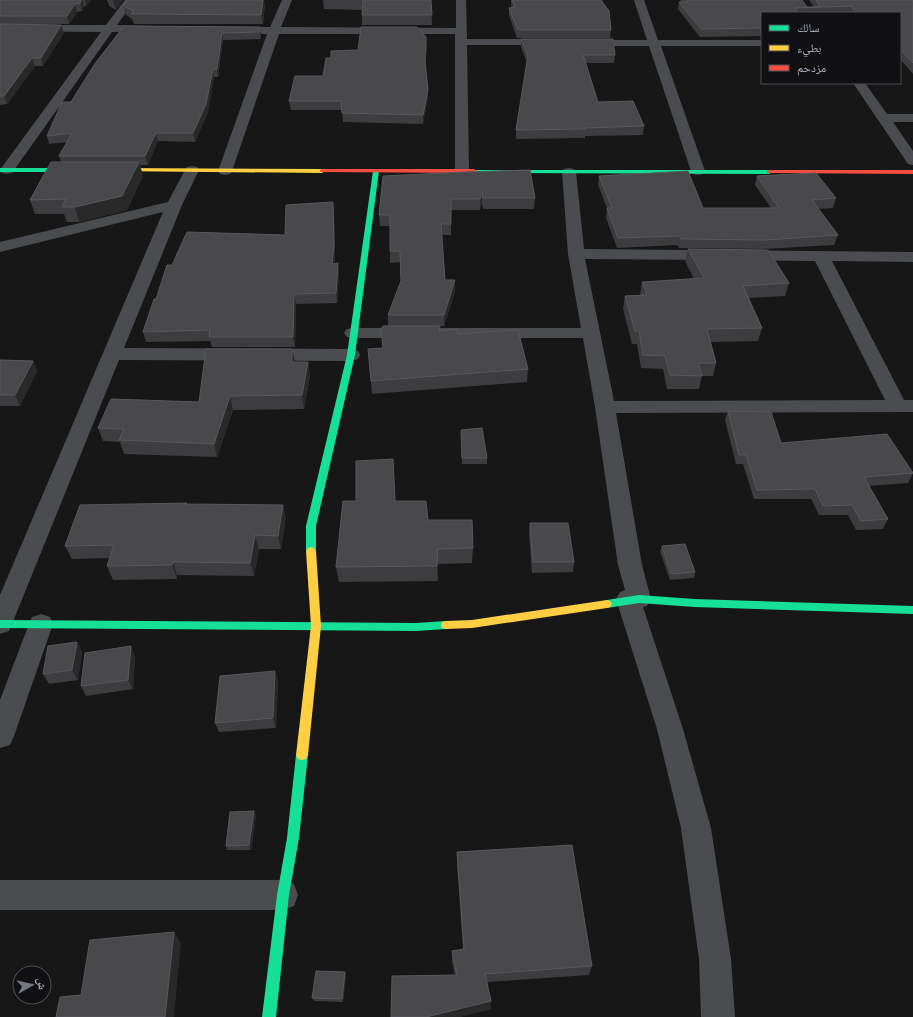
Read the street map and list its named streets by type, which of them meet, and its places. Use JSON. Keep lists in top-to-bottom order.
{
  "legend": ["سالك", "بطيء", "مزدحم"],
  "north": "right"
}
